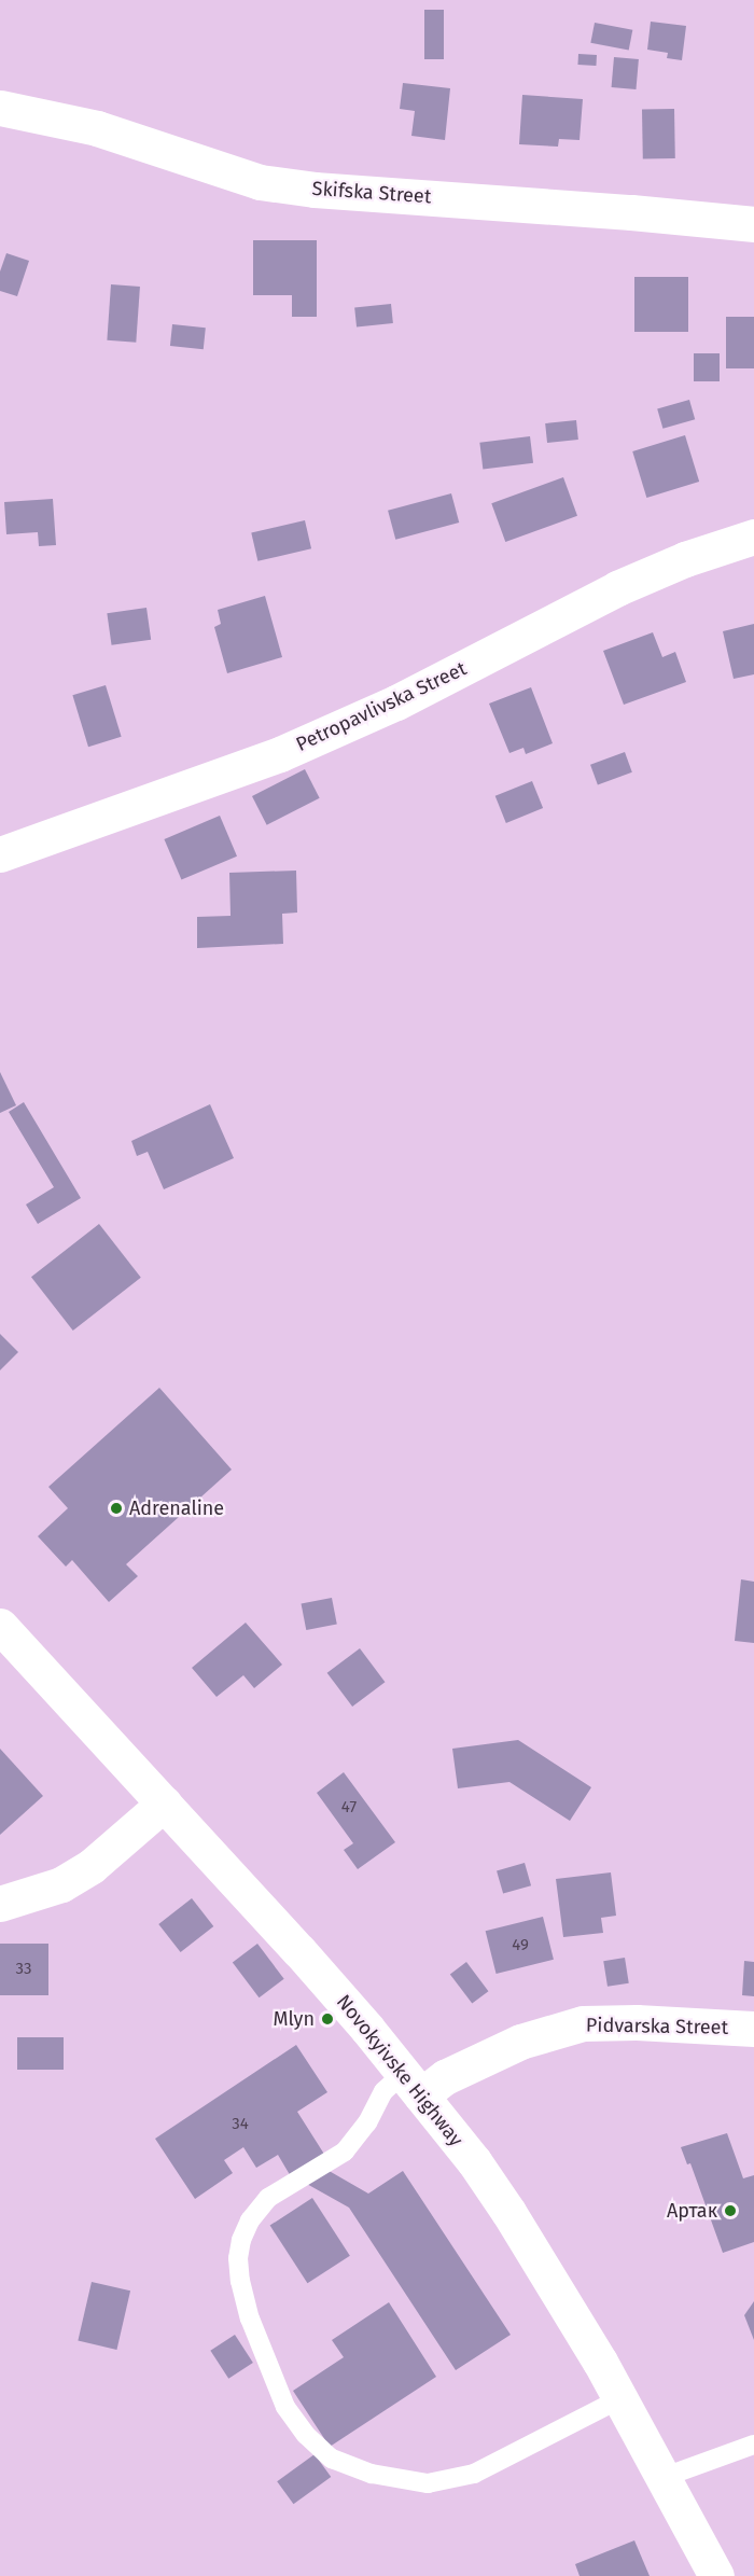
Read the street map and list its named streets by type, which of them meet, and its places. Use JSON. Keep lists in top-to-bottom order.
{
  "streets": {
    "street": [
      "Skifska Street",
      "Petropavlivska Street",
      "Pidvarska Street",
      "Novokyivske Highway"
    ]
  },
  "crossings": [
    ["Pidvarska Street", "Novokyivske Highway"]
  ],
  "places": ["Adrenaline", "Mlyn", "Артак"],
  "house_numbers": [
    "47",
    "49",
    "33",
    "34"
  ]
}
